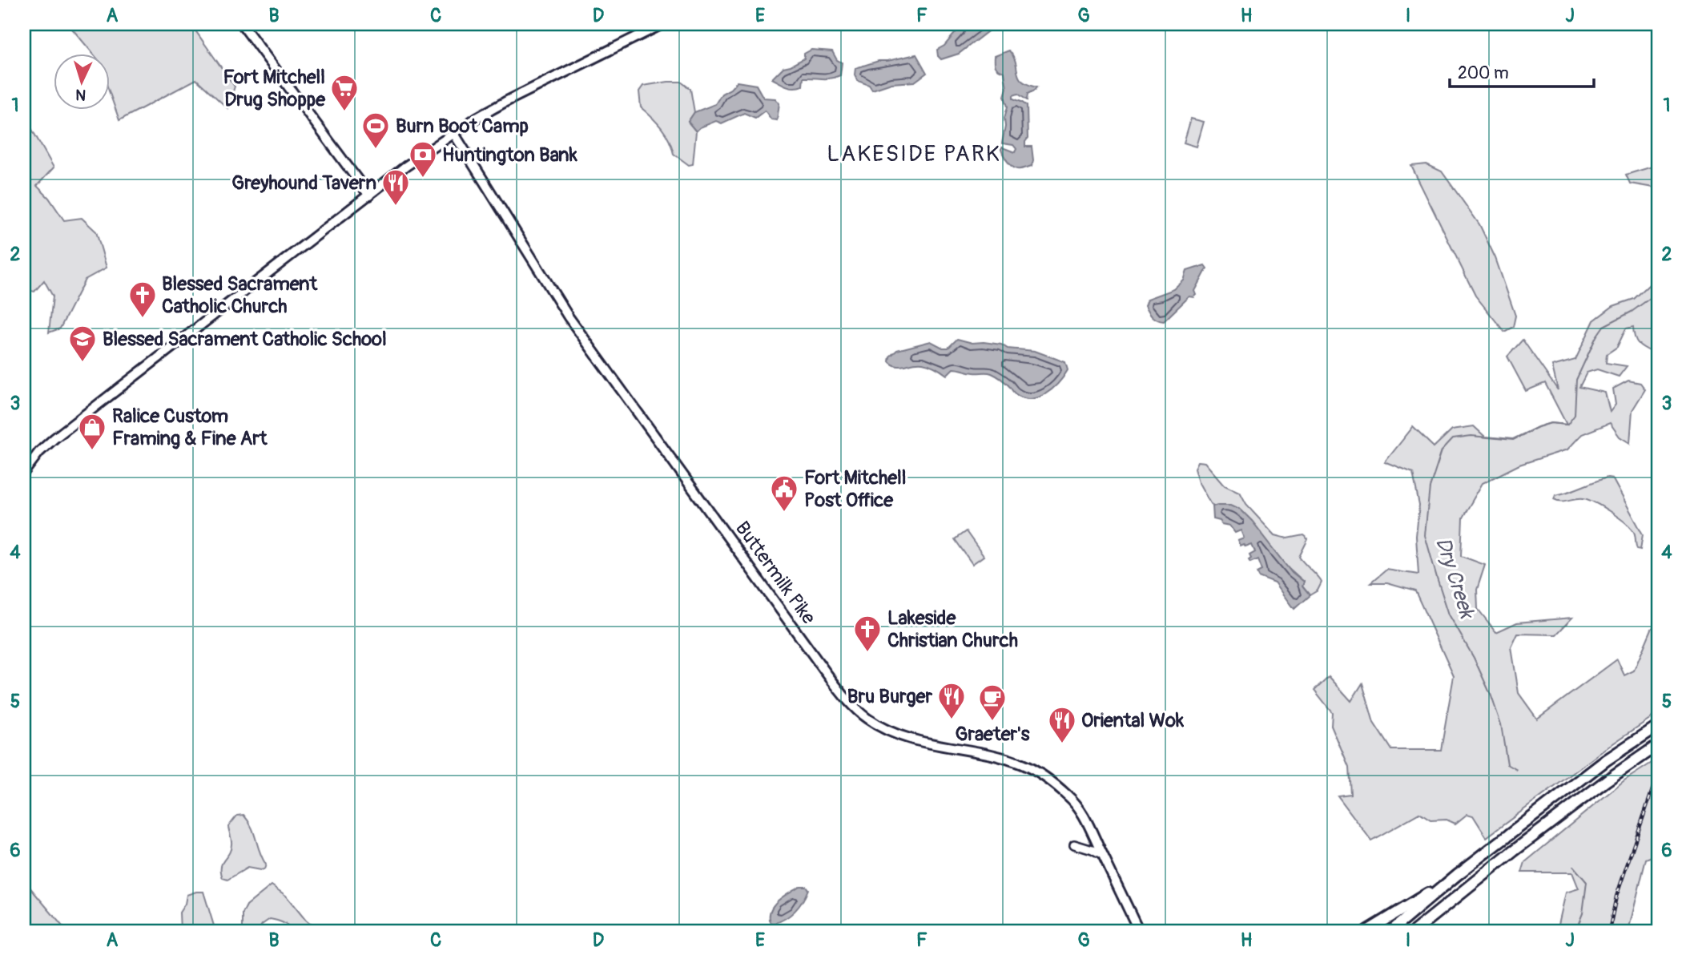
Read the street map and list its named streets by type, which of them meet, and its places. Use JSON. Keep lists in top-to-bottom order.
{
  "streets": {
    "main road": ["Buttermilk Pike"]
  },
  "districts": ["LAKESIDE PARK"],
  "water": ["Dry Creek"],
  "places": {
    "supermarket": ["Fort Mitchell Drug Shoppe"],
    "sports": ["Burn Boot Camp"],
    "bank": ["Huntington Bank"],
    "restaurant": ["Greyhound Tavern", "Bru Burger", "Oriental Wok"],
    "church": ["Blessed Sacrament Catholic Church", "Lakeside Christian Church"],
    "school or university": ["Blessed Sacrament Catholic School"],
    "shop": ["Ralice Custom Framing & Fine Art"],
    "public building": ["Fort Mitchell Post Office"],
    "cafe": ["Graeter's"]
  },
  "scale_bar": "200 m",
  "north": "bottom",
  "grid": {
    "columns": [
      "A",
      "B",
      "C",
      "D",
      "E",
      "F",
      "G",
      "H",
      "I",
      "J"
    ],
    "rows": [
      "1",
      "2",
      "3",
      "4",
      "5",
      "6"
    ]
  }
}
